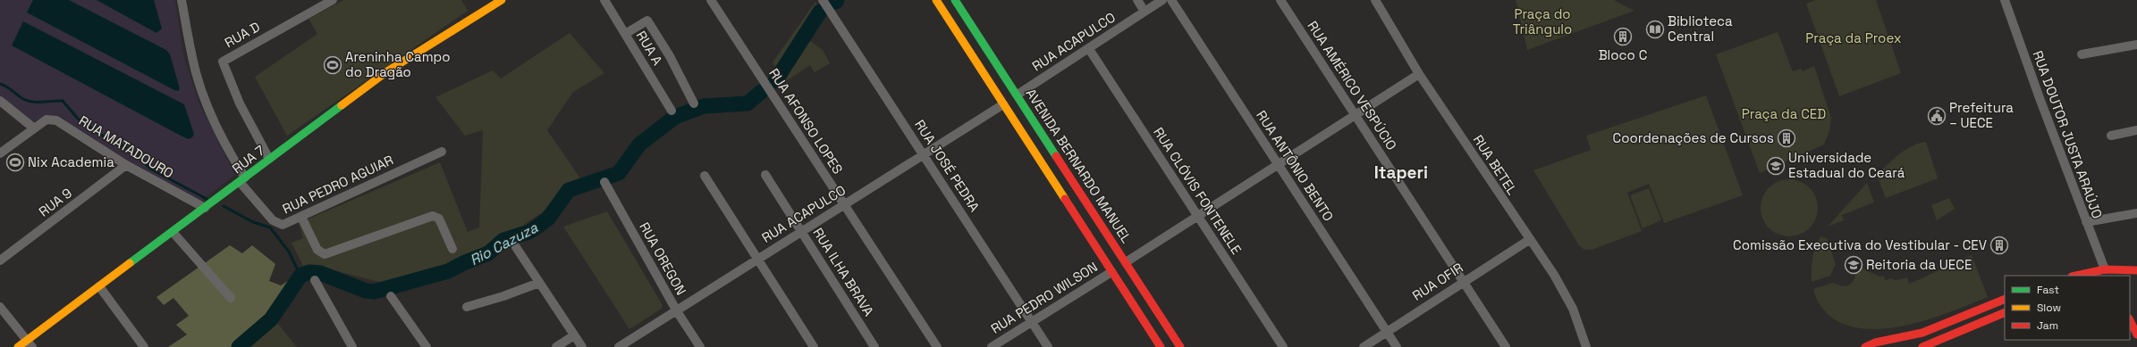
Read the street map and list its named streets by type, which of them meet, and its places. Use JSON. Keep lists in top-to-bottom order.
{
  "streets": {
    "main road": ["RUA 7", "AVENIDA BERNARDO MANUEL"],
    "street": [
      "RUA D",
      "RUA ACAPULCO",
      "RUA A",
      "RUA AMÉRICO VESPÚCIO",
      "RUA AFONSO LOPES",
      "RUA DOUTOR JUSTA ARAÚJO",
      "RUA MATADOURO",
      "RUA BETEL",
      "RUA JOSÉ PEDRA",
      "RUA ANTÔNIO BENTO",
      "RUA PEDRO AGUIAR",
      "RUA CLÓVIS FONTENELE",
      "RUA 9",
      "RUA OREGON",
      "RUA ILHA BRAVA",
      "RUA OFIR",
      "RUA PEDRO WILSON"
    ]
  },
  "crossings": [
    ["RUA D", "RUA 7"],
    ["RUA ACAPULCO", "RUA AFONSO LOPES"],
    ["RUA ACAPULCO", "RUA JOSÉ PEDRA"],
    ["RUA ACAPULCO", "AVENIDA BERNARDO MANUEL"],
    ["RUA ACAPULCO", "RUA CLÓVIS FONTENELE"],
    ["RUA ACAPULCO", "RUA OREGON"],
    ["RUA ACAPULCO", "RUA ILHA BRAVA"],
    ["RUA AMÉRICO VESPÚCIO", "RUA OFIR"],
    ["RUA MATADOURO", "RUA 7"],
    ["RUA MATADOURO", "RUA 9"],
    ["RUA 7", "RUA PEDRO AGUIAR"],
    ["RUA BETEL", "RUA OFIR"],
    ["RUA JOSÉ PEDRA", "RUA PEDRO WILSON"],
    ["RUA ANTÔNIO BENTO", "RUA OFIR"]
  ],
  "districts": ["Itaperi"],
  "water": ["Rio Cazuza"],
  "parks": ["Praça do Triângulo", "Praça da Proex", "Praça da CED"],
  "places": {
    "library": ["Biblioteca Central"],
    "building": ["Bloco C", "Coordenações de Cursos", "Comissão Executiva do Vestibular - CEV"],
    "sports": ["Areninha Campo do Dragão", "Nix Academia"],
    "public building": ["Prefeitura – UECE"],
    "school or university": ["Universidade Estadual do Ceará", "Reitoria da UECE"]
  },
  "legend": ["Fast", "Slow", "Jam"]
}
